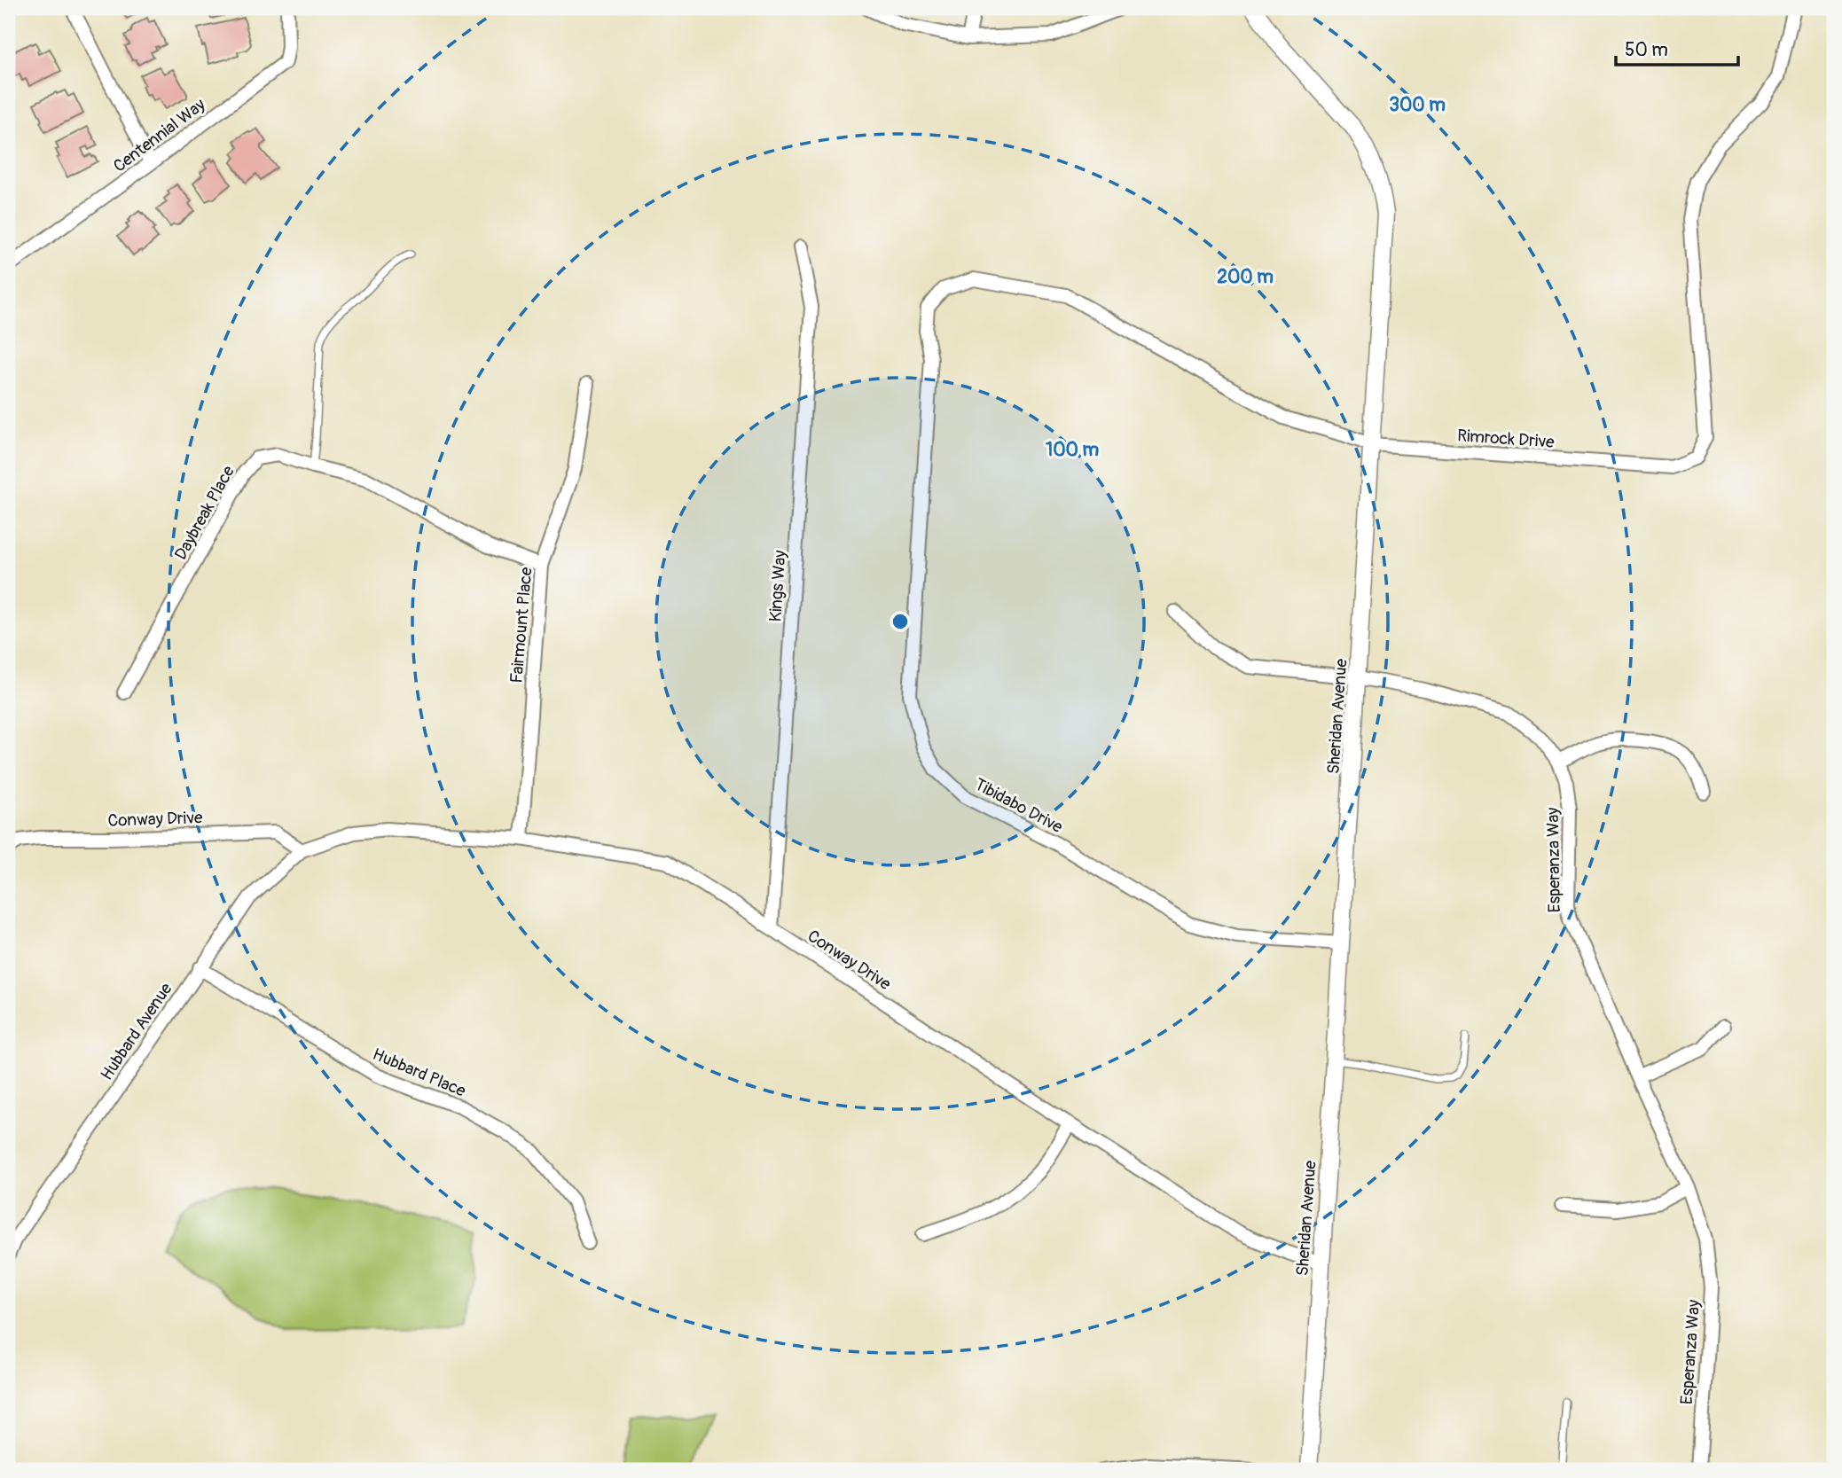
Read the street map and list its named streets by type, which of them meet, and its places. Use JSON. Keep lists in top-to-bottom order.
{
  "streets": {
    "street": [
      "Centennial Way",
      "Rimrock Drive",
      "Daybreak Place",
      "Kings Way",
      "Fairmount Place",
      "Sheridan Avenue",
      "Tibidabo Drive",
      "Conway Drive",
      "Esperanza Way",
      "Hubbard Avenue",
      "Hubbard Place"
    ]
  },
  "crossings": [
    ["Rimrock Drive", "Sheridan Avenue"],
    ["Rimrock Drive", "Tibidabo Drive"],
    ["Daybreak Place", "Fairmount Place"],
    ["Kings Way", "Conway Drive"],
    ["Fairmount Place", "Conway Drive"],
    ["Sheridan Avenue", "Tibidabo Drive"],
    ["Sheridan Avenue", "Conway Drive"],
    ["Sheridan Avenue", "Esperanza Way"],
    ["Conway Drive", "Hubbard Avenue"],
    ["Hubbard Avenue", "Hubbard Place"]
  ],
  "scale_bar": "50 m",
  "rings": ["300 m", "200 m", "100 m"]
}
